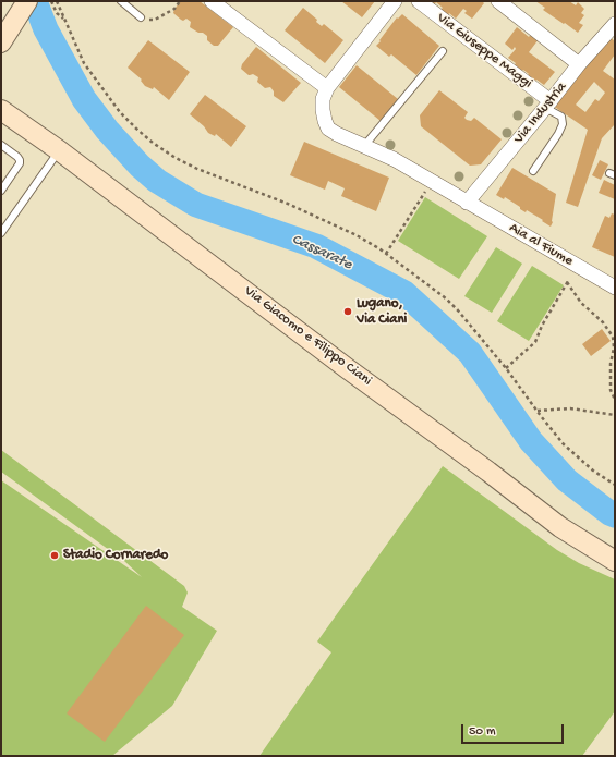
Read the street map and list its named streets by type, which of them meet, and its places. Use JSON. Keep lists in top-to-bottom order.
{
  "streets": {
    "main road": ["Via Giacomo e Filippo Ciani"],
    "street": ["Via Giuseppe Maggi", "Via Industria", "Aia al Fiume"]
  },
  "crossings": [
    ["Via Giuseppe Maggi", "Via Industria"],
    ["Via Industria", "Aia al Fiume"]
  ],
  "water": ["Cassarate"],
  "places": ["Lugano, Via Ciani", "Stadio Cornaredo"],
  "scale_bar": "50 m"
}
